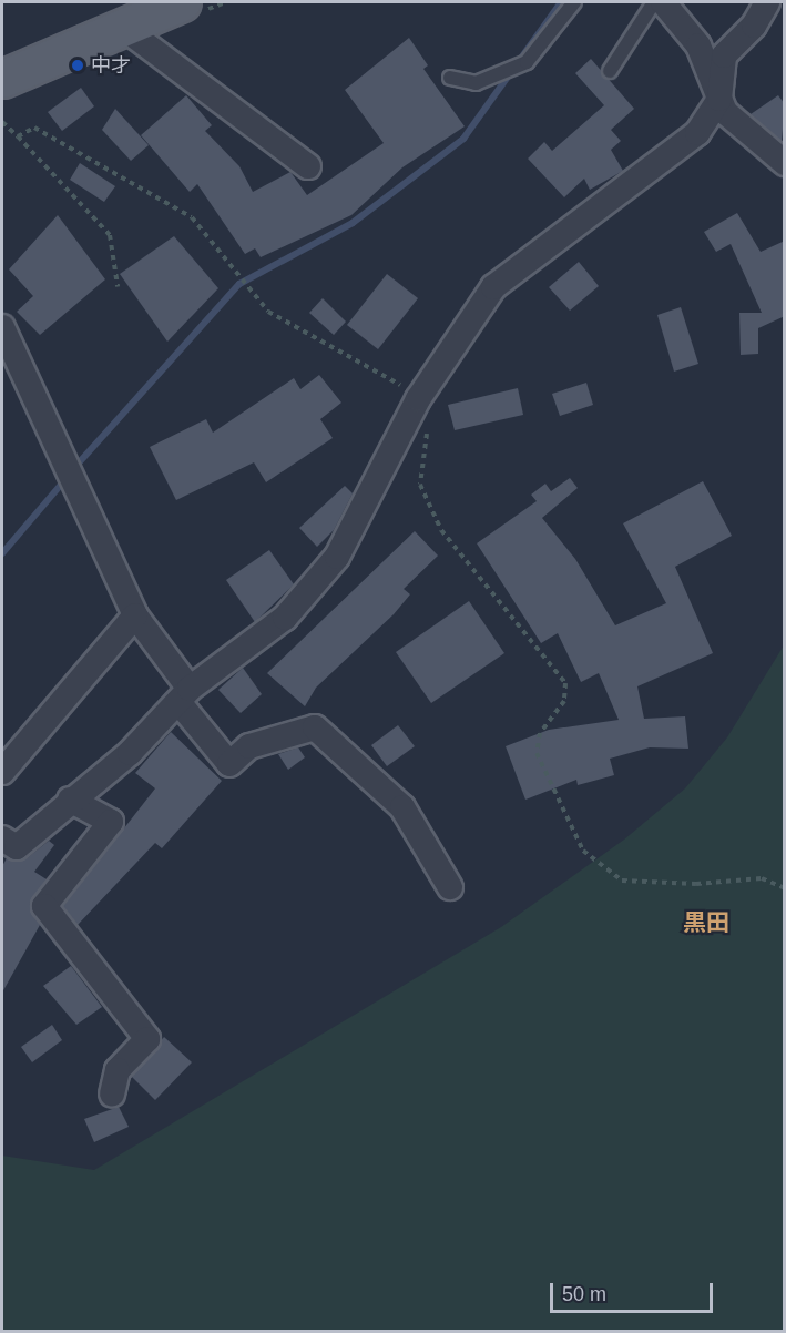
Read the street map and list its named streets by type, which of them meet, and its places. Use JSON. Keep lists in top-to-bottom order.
{
  "districts": ["黒田"],
  "places": ["中才"],
  "scale_bar": "50 m"
}
